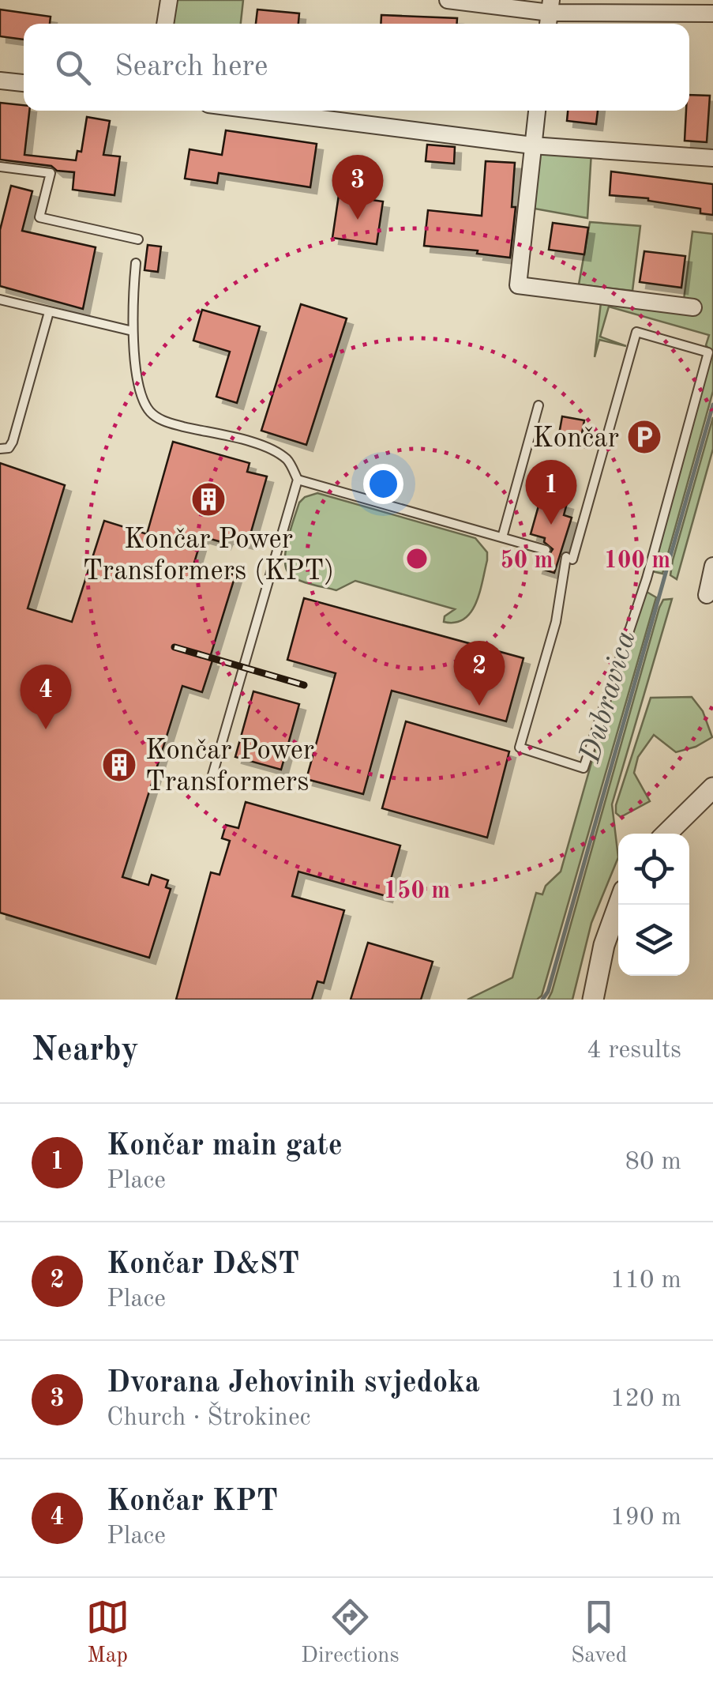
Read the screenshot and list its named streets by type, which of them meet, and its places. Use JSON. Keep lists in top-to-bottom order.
{
  "water": ["Dubravica"],
  "places": {
    "parking": ["Končar"],
    "building": ["Končar Power Transformers (KPT)", "Končar Power Transformers"]
  },
  "page": {
    "search": "Search here",
    "pins": [
      "3",
      "1",
      "2",
      "4"
    ],
    "heading": ["Nearby", "4 results"],
    "list": [
      {
        "mark": "1",
        "name": "Končar main gate",
        "note": "Place",
        "value": "80 m"
      },
      {
        "mark": "2",
        "name": "Končar D&ST",
        "note": "Place",
        "value": "110 m"
      },
      {
        "mark": "3",
        "name": "Dvorana Jehovinih svjedoka",
        "note": "Church · Štrokinec",
        "value": "120 m"
      },
      {
        "mark": "4",
        "name": "Končar KPT",
        "note": "Place",
        "value": "190 m"
      }
    ],
    "nav": ["Map", "Directions", "Saved"]
  },
  "rings": ["50 m", "100 m", "150 m"]
}
